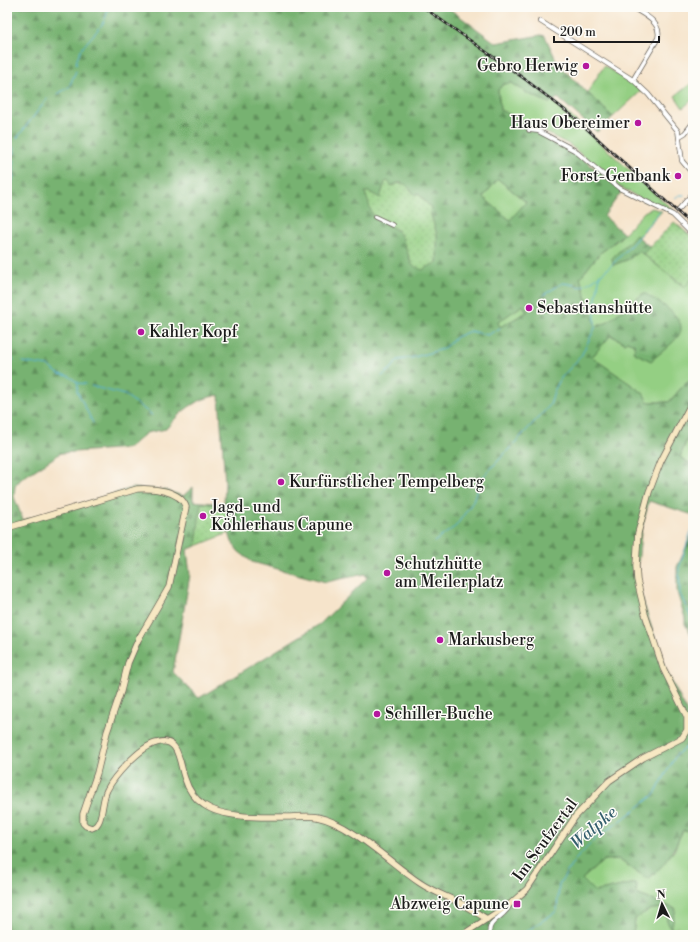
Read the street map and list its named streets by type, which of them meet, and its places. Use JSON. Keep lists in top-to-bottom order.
{
  "streets": {
    "street": ["Im Seufzertal"]
  },
  "water": ["Walpke"],
  "places": {
    "other": [
      "Gebro Herwig",
      "Haus Obereimer",
      "Forst-Genbank",
      "Sebastianshütte",
      "Kahler Kopf",
      "Kurfürstlicher Tempelberg",
      "Jagd- und Köhlerhaus Capune",
      "Schutzhütte am Meilerplatz",
      "Markusberg",
      "Schiller-Buche"
    ],
    "transit": ["Abzweig Capune"]
  },
  "scale_bar": "200 m",
  "north": "top"
}
